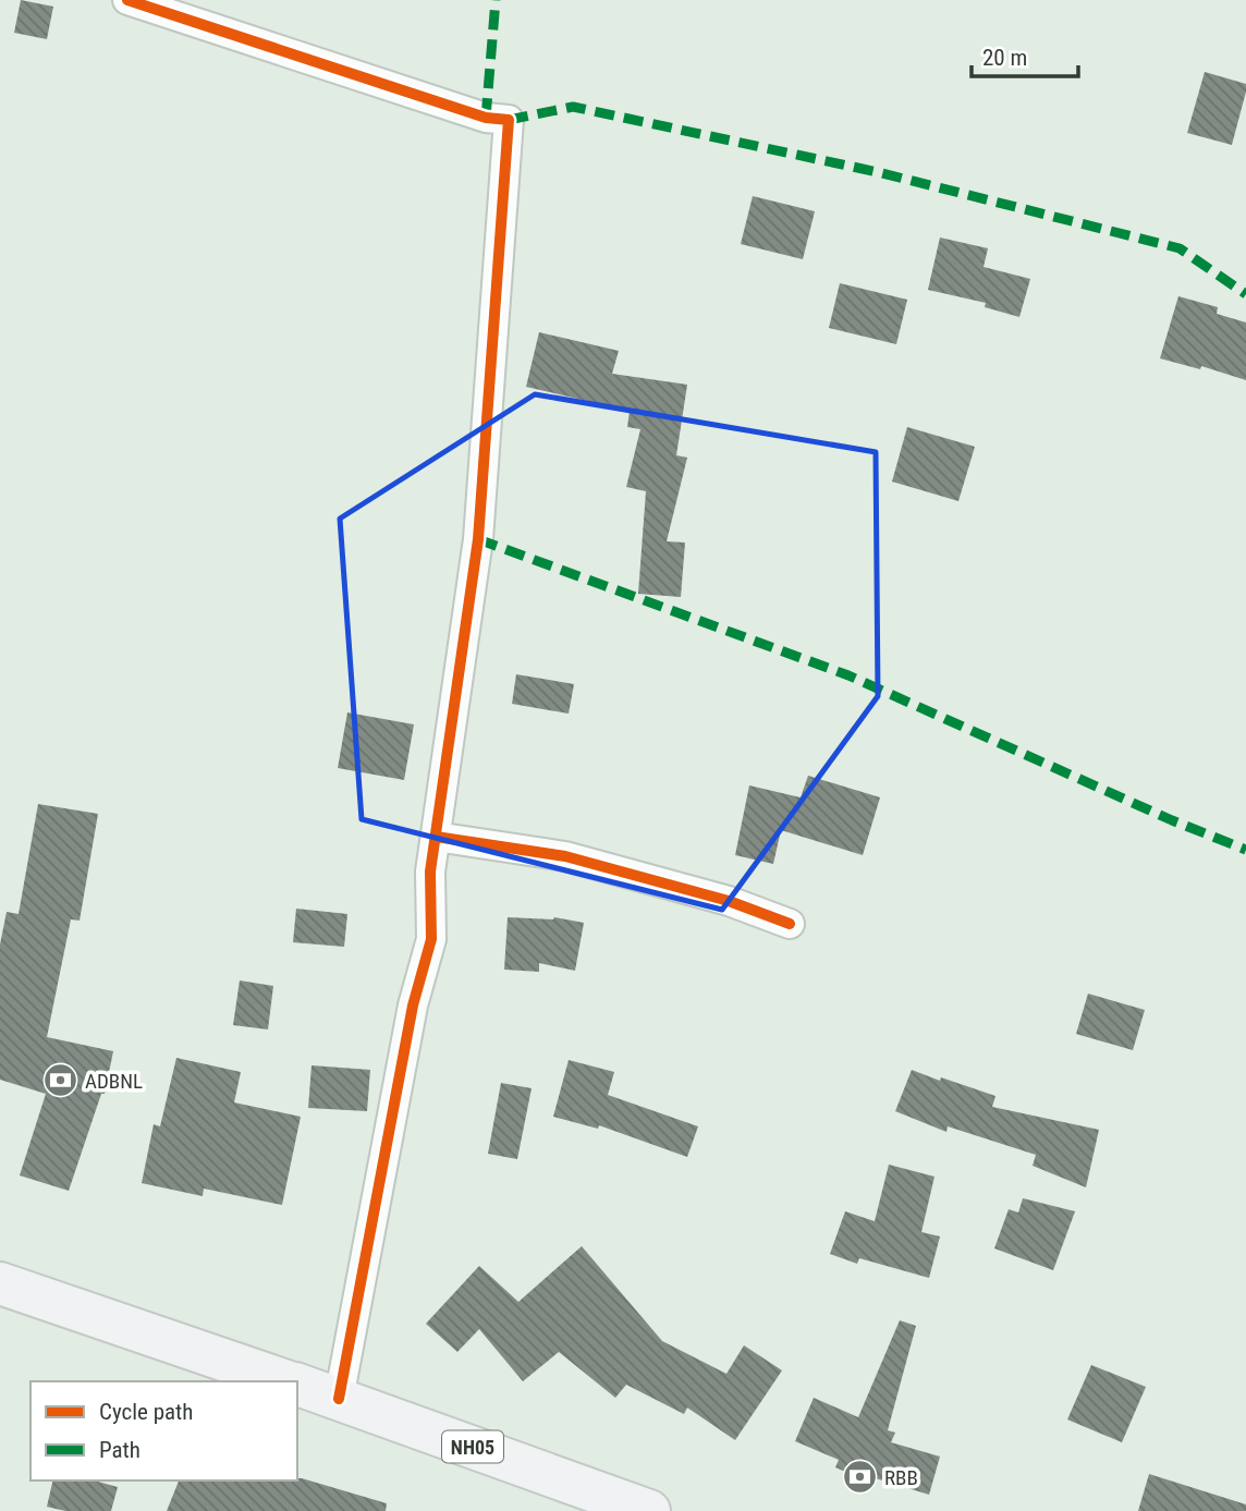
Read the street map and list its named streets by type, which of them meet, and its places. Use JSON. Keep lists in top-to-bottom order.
{
  "streets": {
    "main road": ["NH05"]
  },
  "places": {
    "bank": ["ADBNL", "RBB"]
  },
  "legend": ["Cycle path", "Path"],
  "scale_bar": "20 m"
}
